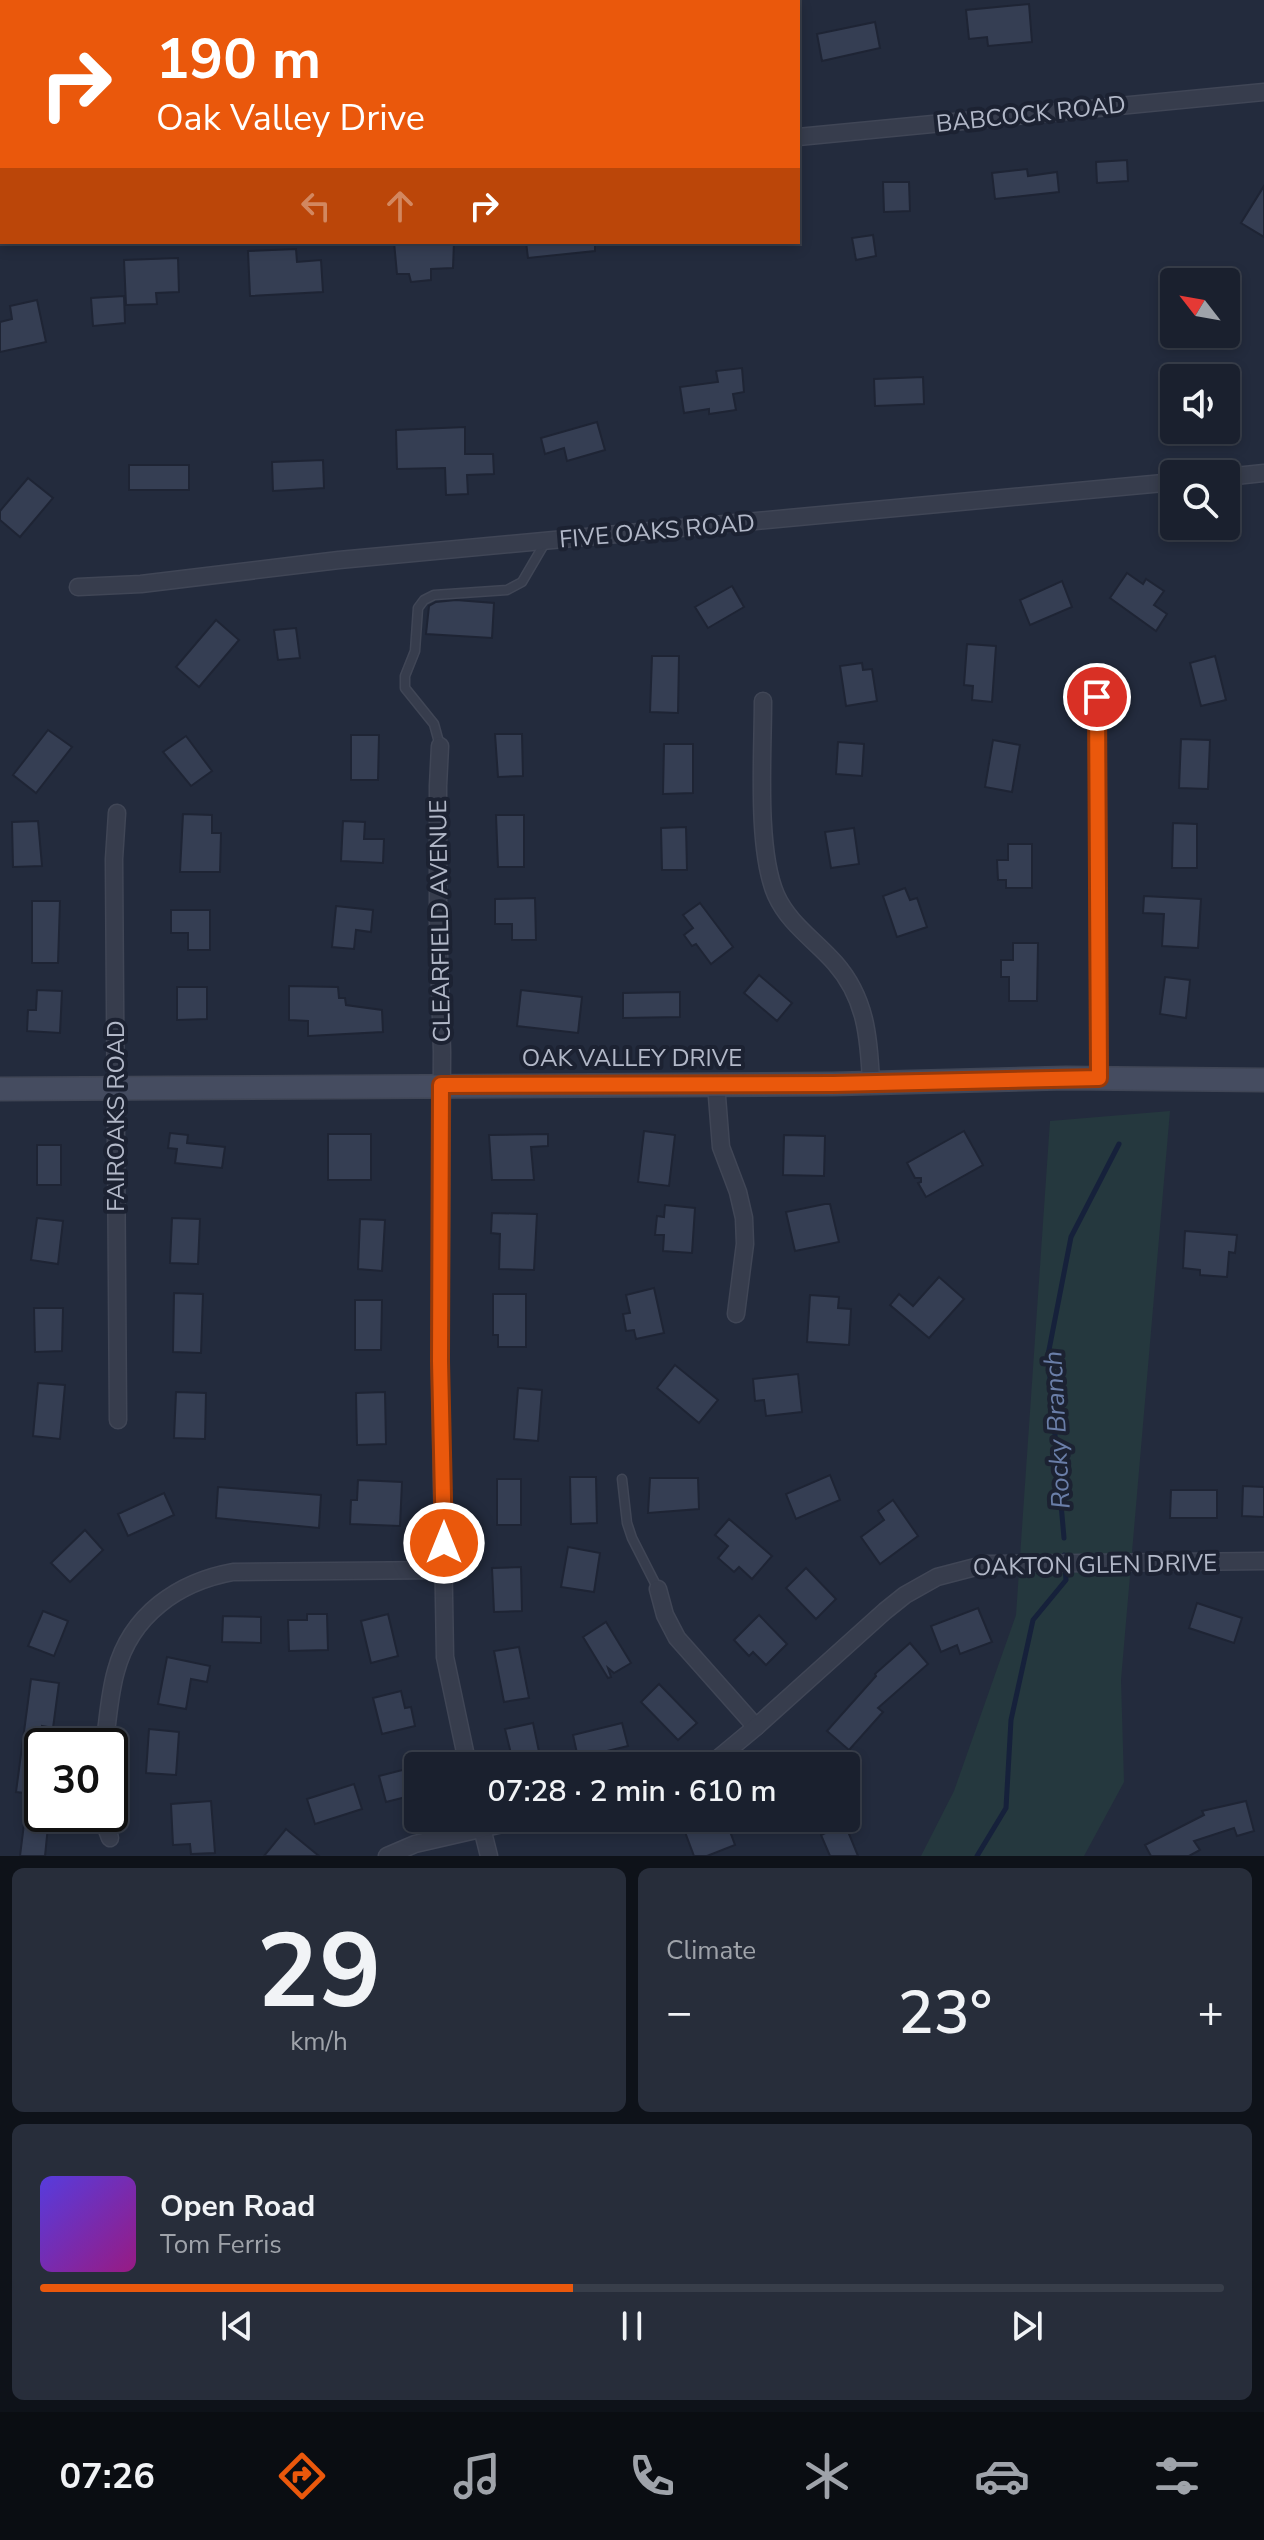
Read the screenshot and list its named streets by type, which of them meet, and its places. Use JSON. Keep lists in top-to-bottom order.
{
  "streets": {
    "street": [
      "BABCOCK ROAD",
      "FIVE OAKS ROAD",
      "CLEARFIELD AVENUE",
      "OAK VALLEY DRIVE",
      "FAIROAKS ROAD",
      "OAKTON GLEN DRIVE"
    ]
  },
  "crossings": [
    ["CLEARFIELD AVENUE", "OAK VALLEY DRIVE"],
    ["OAK VALLEY DRIVE", "FAIROAKS ROAD"]
  ],
  "water": ["Rocky Branch"],
  "north": "top left",
  "page": {
    "turn": ["190 m", "Oak Valley Drive"],
    "limit": "30",
    "trip": "07:28 · 2 min · 610 m",
    "tile": [
      ["29", "km/h"],
      "Climate"
    ],
    "heat": ["−", "23°", "+"],
    "song": ["Open Road", "Tom Ferris"],
    "tabs": "07:26"
  }
}
